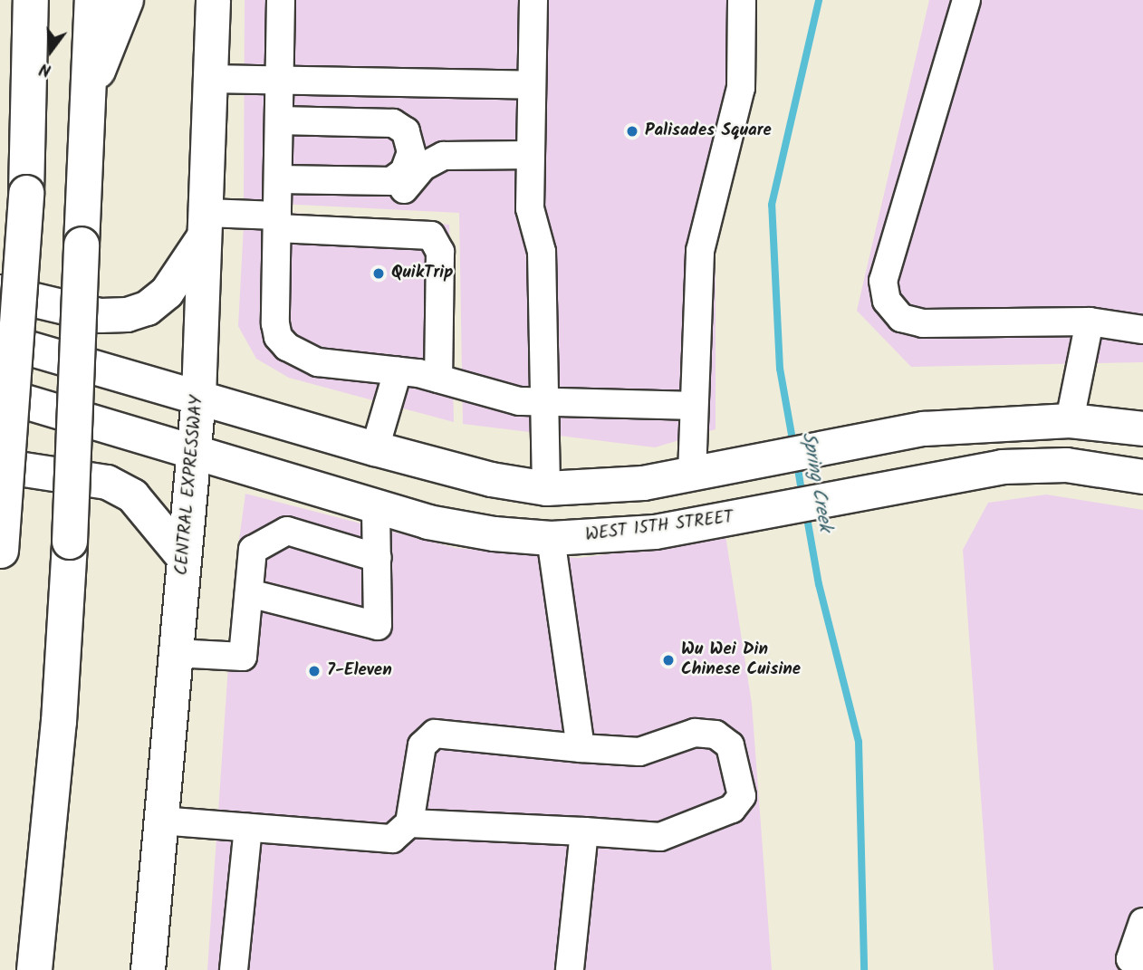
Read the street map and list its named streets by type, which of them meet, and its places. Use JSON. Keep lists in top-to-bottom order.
{
  "streets": {
    "main road": ["CENTRAL EXPRESSWAY", "WEST 15TH STREET"]
  },
  "crossings": [
    ["CENTRAL EXPRESSWAY", "WEST 15TH STREET"]
  ],
  "water": ["Spring Creek"],
  "places": [
    "Palisades Square",
    "QuikTrip",
    "Wu Wei Din Chinese Cuisine",
    "7-Eleven"
  ],
  "north": "bottom"
}
